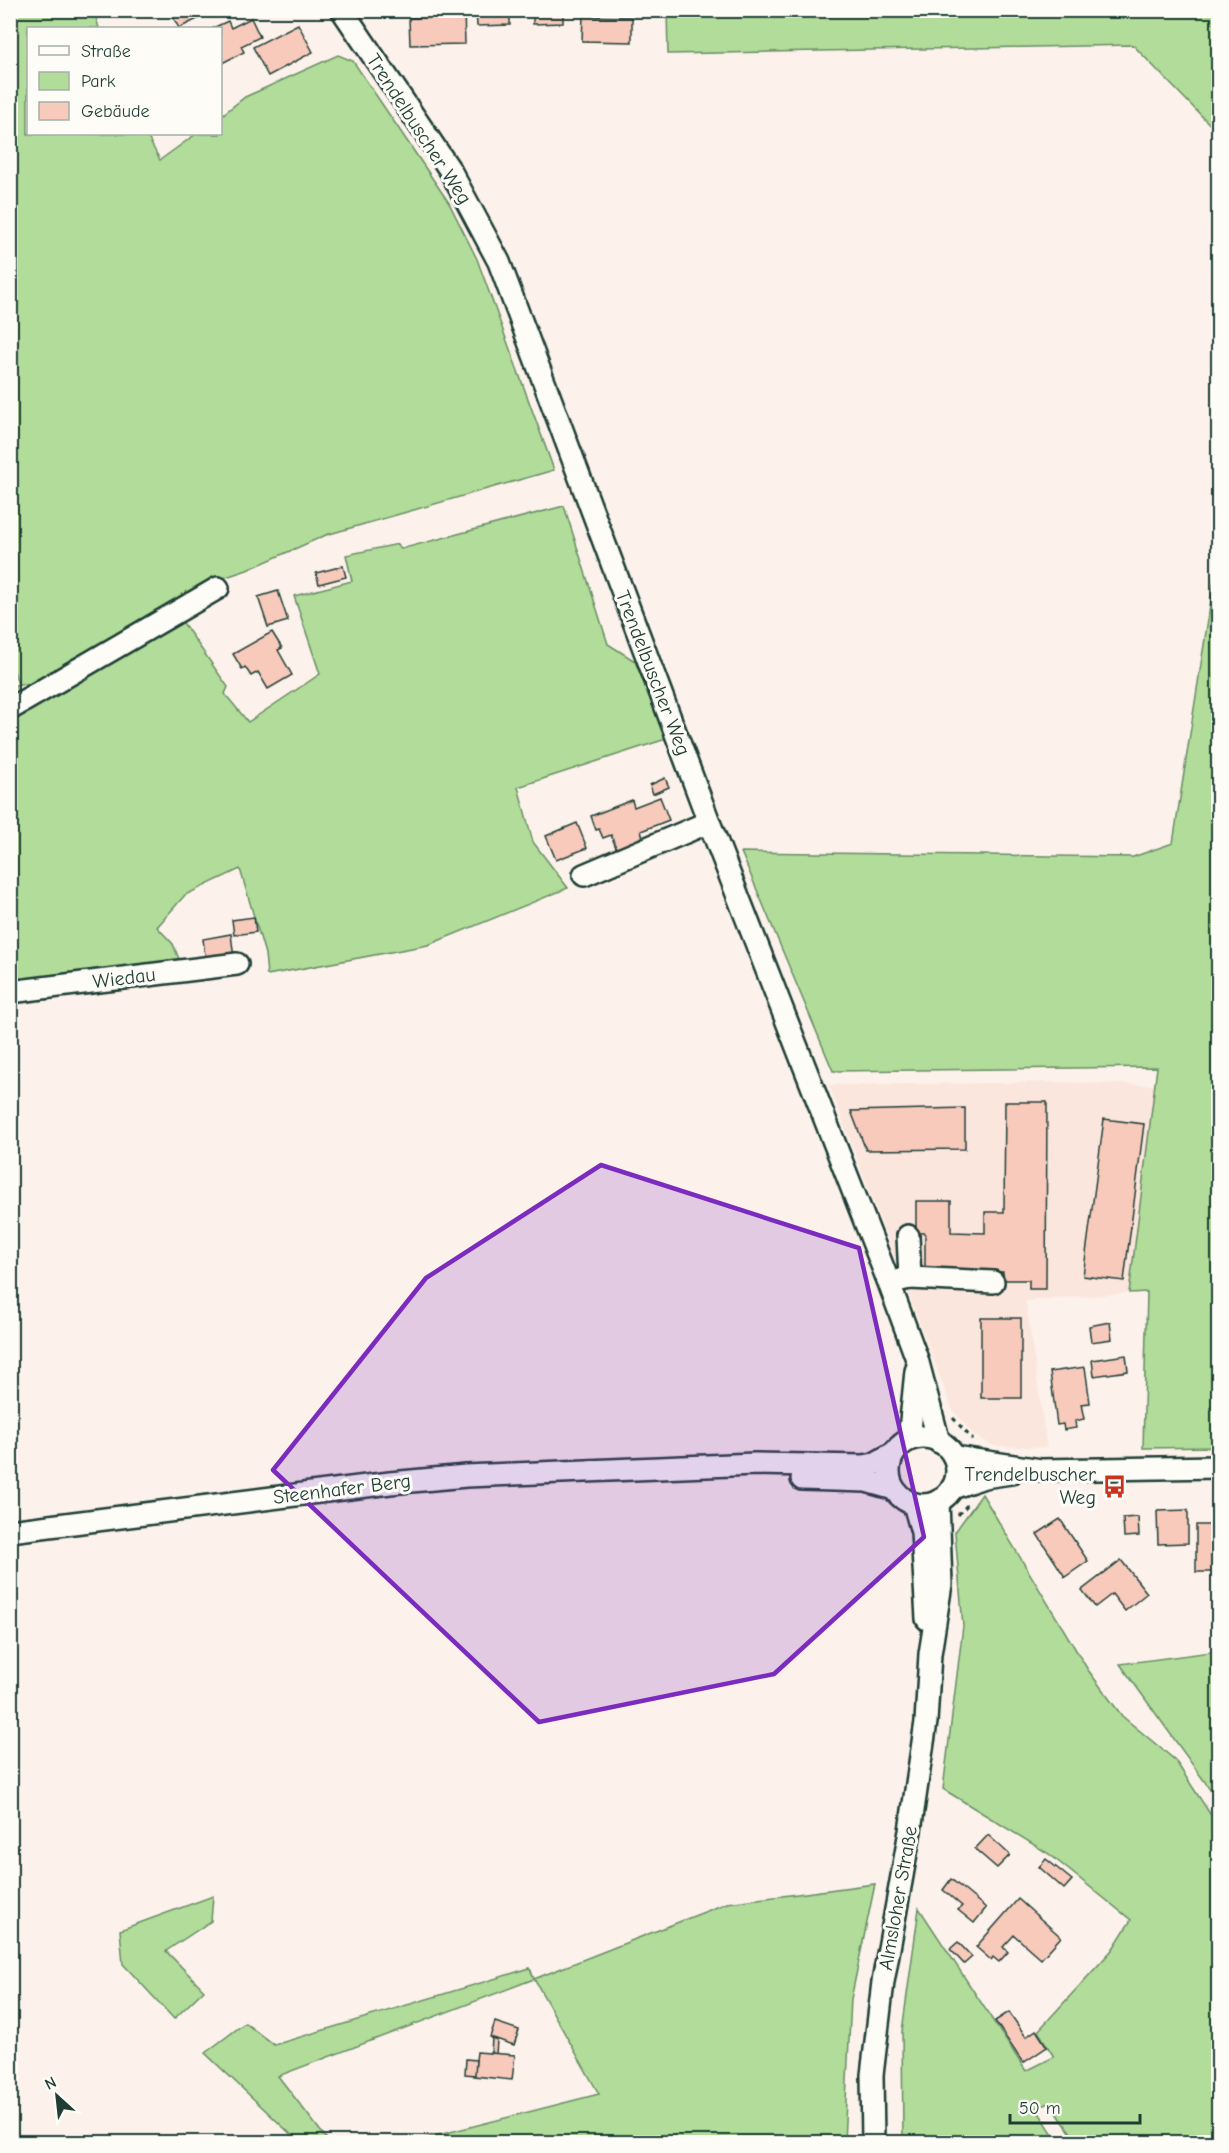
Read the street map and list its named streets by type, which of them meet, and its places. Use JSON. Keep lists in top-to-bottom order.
{
  "streets": {
    "street": [
      "Trendelbuscher Weg",
      "Wiedau",
      "Steenhafer Berg",
      "Almsloher Straße"
    ]
  },
  "crossings": [
    ["Trendelbuscher Weg", "Steenhafer Berg"],
    ["Trendelbuscher Weg", "Almsloher Straße"],
    ["Steenhafer Berg", "Almsloher Straße"]
  ],
  "places": {
    "bus stop": ["Trendelbuscher Weg"]
  },
  "legend": ["Straße", "Park", "Gebäude"],
  "scale_bar": "50 m",
  "north": "top left"
}
